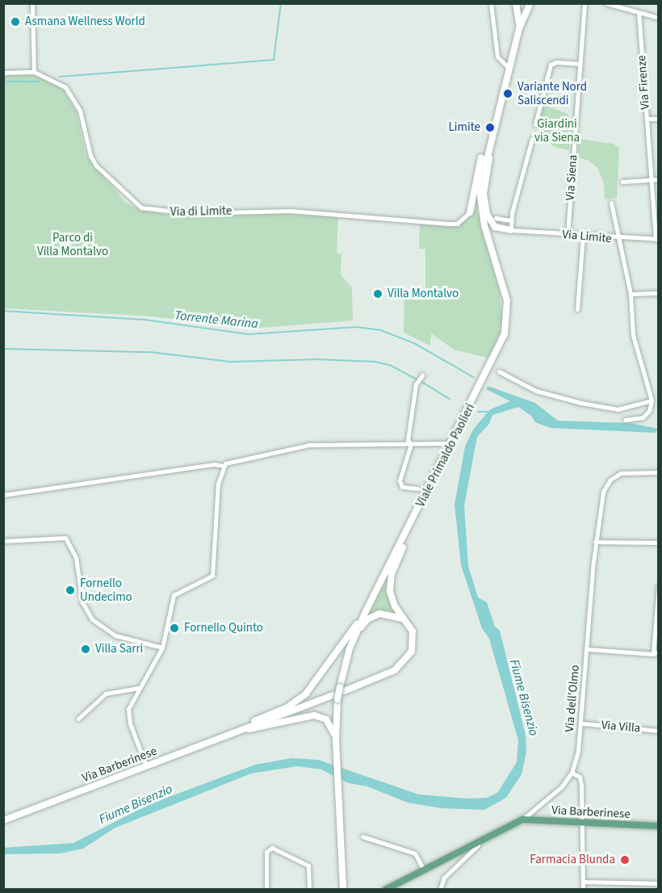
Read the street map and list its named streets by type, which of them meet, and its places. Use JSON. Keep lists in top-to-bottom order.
{
  "streets": {
    "main road": ["Viale Primaldo Paolieri", "Via dell'Olmo", "Via Barberinese"],
    "street": [
      "Via Firenze",
      "Via Siena",
      "Via di Limite",
      "Via Limite",
      "Via Villa"
    ]
  },
  "crossings": [
    ["Via Siena", "Via Limite"],
    ["Via dell'Olmo", "Via Villa"],
    ["Via dell'Olmo", "Via Barberinese"]
  ],
  "water": ["Torrente Marina", "Fiume Bisenzio"],
  "parks": ["Giardini via Siena", "Parco di Villa Montalvo"],
  "places": [
    "Asmana Wellness World",
    "Variante Nord Saliscendi",
    "Limite",
    "Villa Montalvo",
    "Fornello Undecimo",
    "Fornello Quinto",
    "Villa Sarri",
    "Farmacia Blunda"
  ]
}
